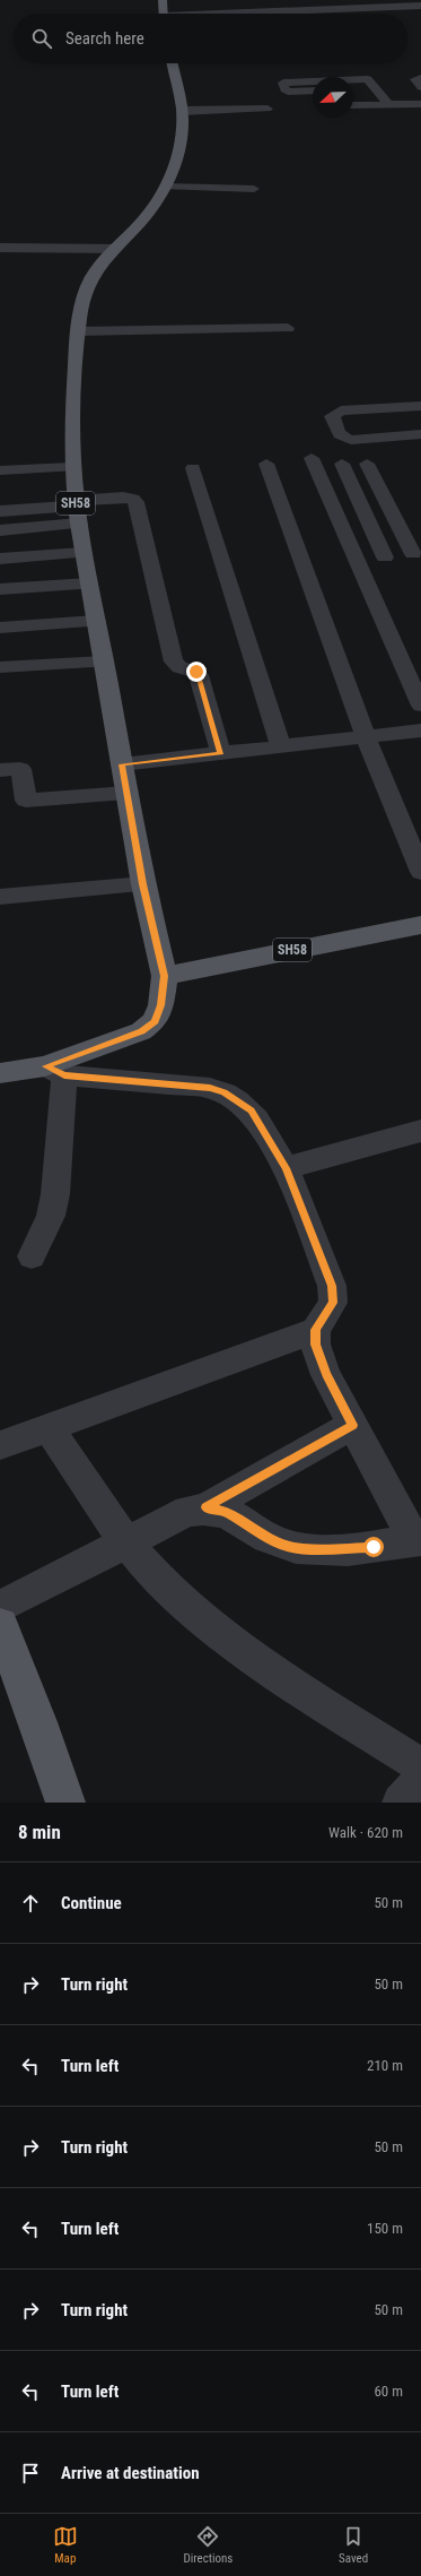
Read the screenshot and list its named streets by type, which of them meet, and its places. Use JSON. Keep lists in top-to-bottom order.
{
  "streets": {
    "main road": ["SH58"]
  },
  "north": "bottom left",
  "page": {
    "search": "Search here",
    "heading": ["8 min", "Walk · 620 m"],
    "list": [
      ["Continue", "50 m"],
      ["Turn right", "50 m"],
      ["Turn left", "210 m"],
      ["Turn right", "50 m"],
      ["Turn left", "150 m"],
      ["Turn right", "50 m"],
      ["Turn left", "60 m"],
      "Arrive at destination"
    ],
    "nav": ["Map", "Directions", "Saved"]
  }
}
